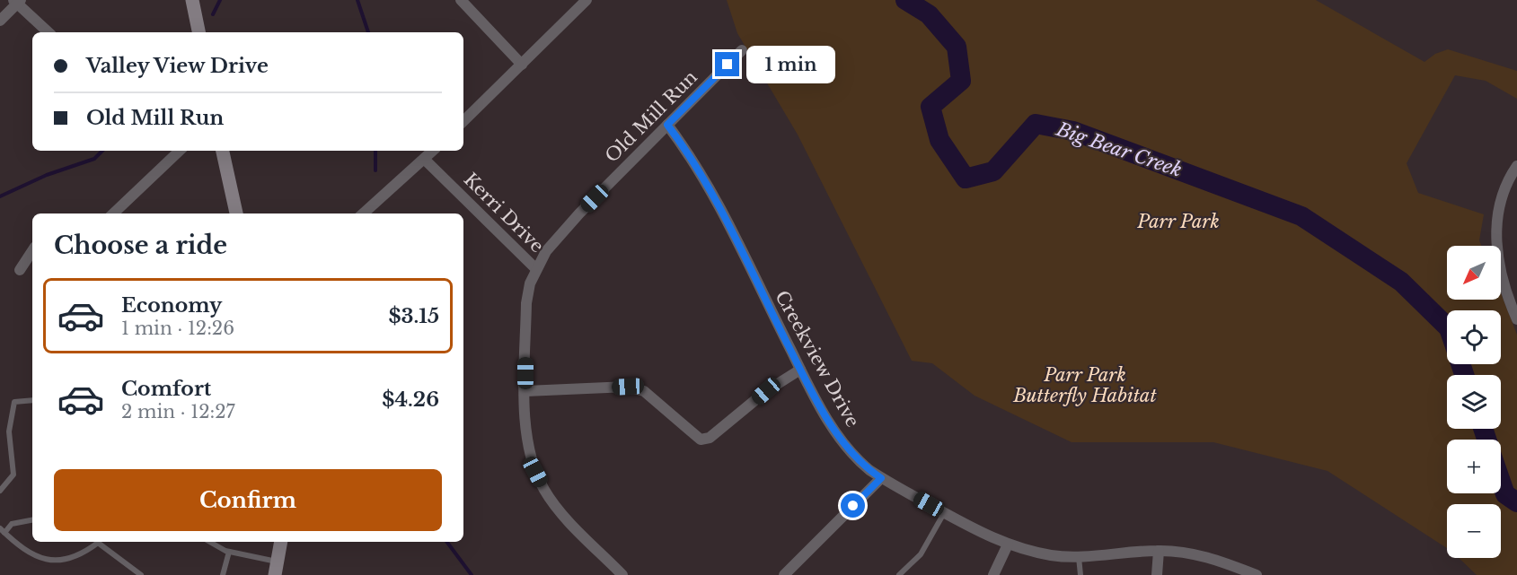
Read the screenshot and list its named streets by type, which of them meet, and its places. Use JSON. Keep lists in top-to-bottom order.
{
  "streets": {
    "street": ["Old Mill Run", "Kerri Drive", "Creekview Drive"]
  },
  "crossings": [
    ["Old Mill Run", "Kerri Drive"],
    ["Old Mill Run", "Creekview Drive"]
  ],
  "water": ["Big Bear Creek"],
  "parks": ["Parr Park", "Parr Park Butterfly Habitat"],
  "north": "bottom left",
  "page": {
    "banner": ["Valley View Drive", "Old Mill Run"],
    "bubble": "1 min",
    "heading": "Choose a ride",
    "map_buttons": ["+", "−"],
    "list": [
      {
        "name": "Economy",
        "note": "1 min · 12:26",
        "value": "$3.15"
      },
      {
        "name": "Comfort",
        "note": "2 min · 12:27",
        "value": "$4.26"
      }
    ],
    "buttons": "Confirm"
  }
}
